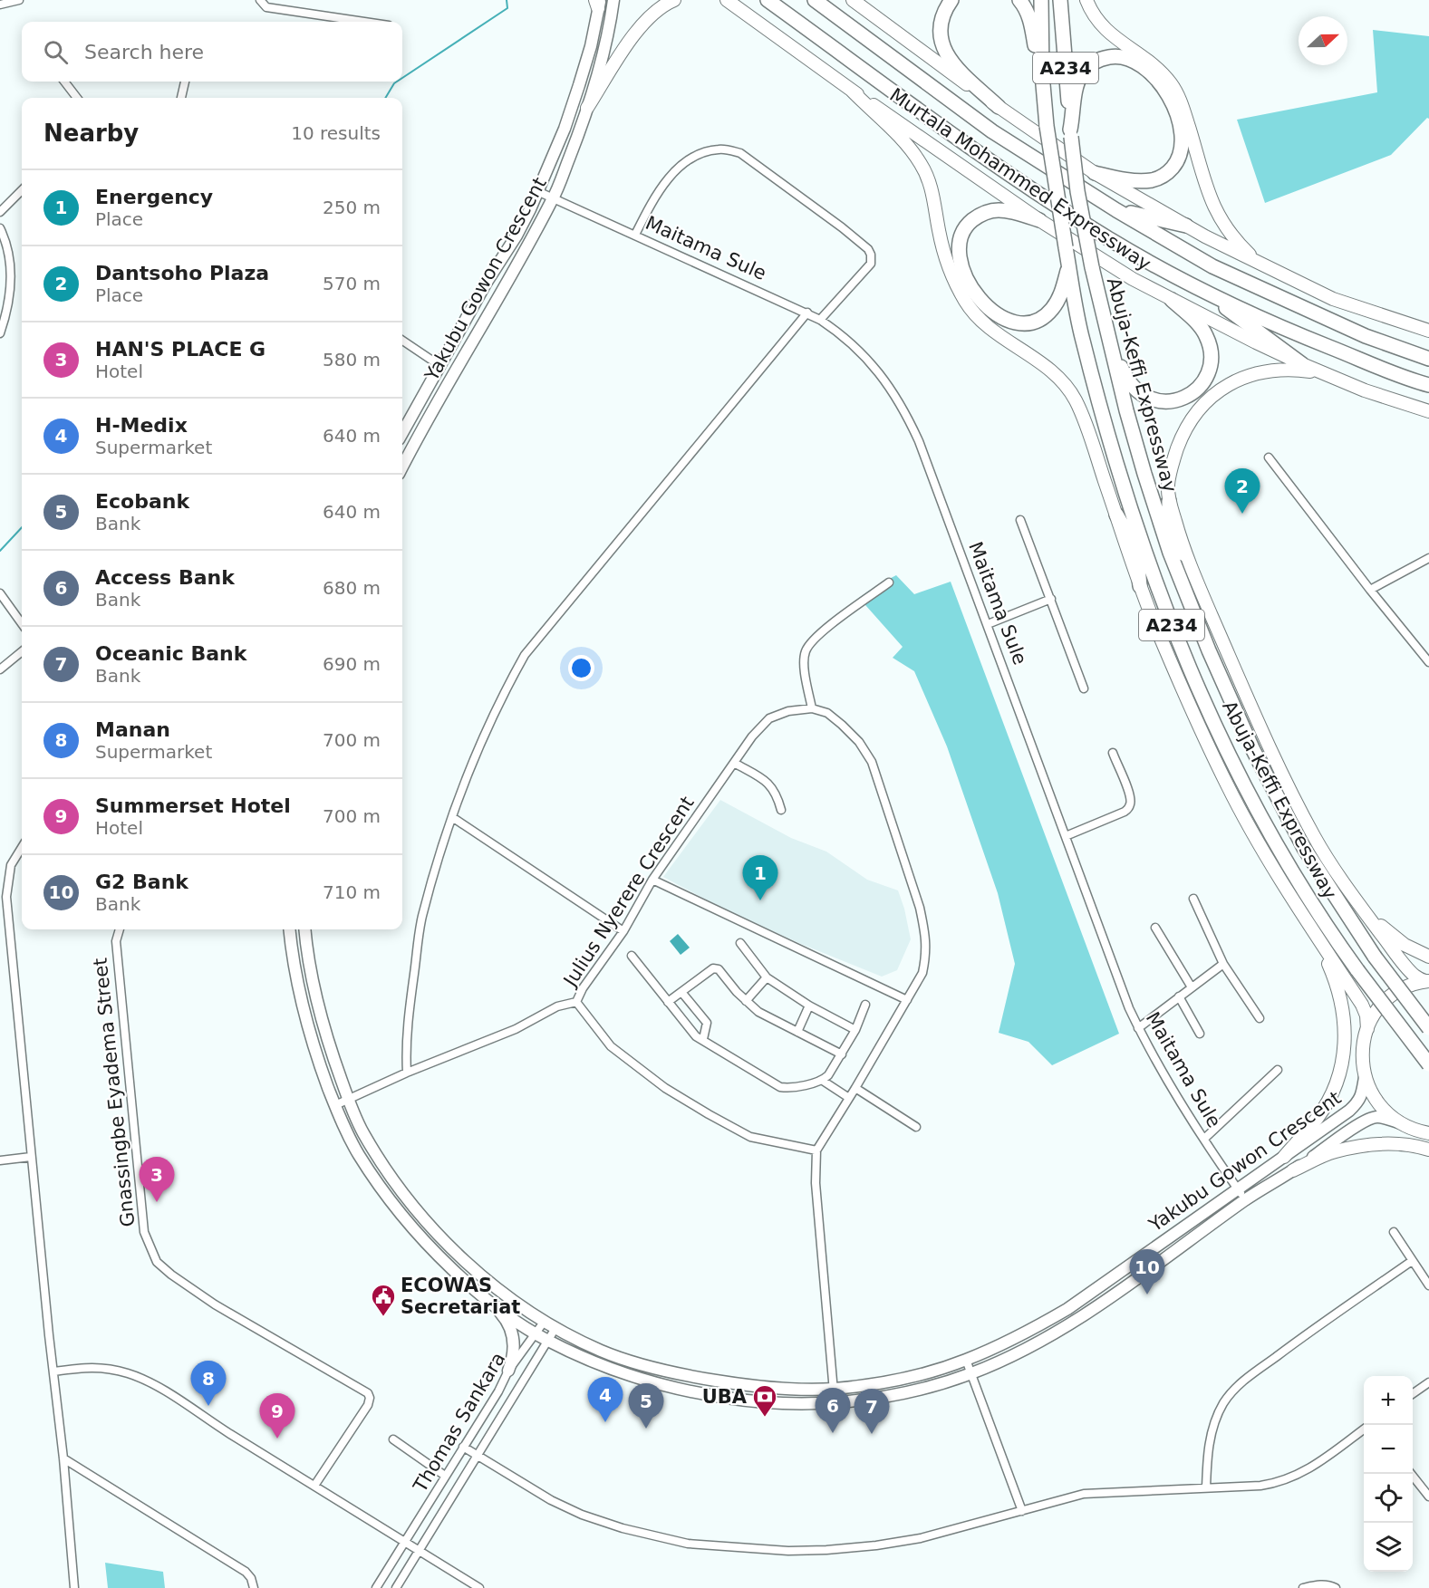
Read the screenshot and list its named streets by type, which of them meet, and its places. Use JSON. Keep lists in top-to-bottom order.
{
  "streets": {
    "highway": ["A234", "Murtala Mohammed Expressway", "Abuja-Keffi Expressway"],
    "main road": ["Yakubu Gowon Crescent"],
    "street": [
      "Maitama Sule",
      "Julius Nyerere Crescent",
      "Gnassingbe Eyadema Street",
      "Thomas Sankara"
    ]
  },
  "crossings": [
    ["A234", "Abuja-Keffi Expressway"],
    ["Murtala Mohammed Expressway", "Abuja-Keffi Expressway"],
    ["Maitama Sule", "Yakubu Gowon Crescent"],
    ["Yakubu Gowon Crescent", "Julius Nyerere Crescent"],
    ["Yakubu Gowon Crescent", "Thomas Sankara"]
  ],
  "places": {
    "public building": ["ECOWAS Secretariat"],
    "bank": ["UBA"]
  },
  "north": "right",
  "page": {
    "search": "Search here",
    "heading": ["Nearby", "10 results"],
    "list": [
      {
        "mark": "1",
        "name": "Energency",
        "note": "Place",
        "value": "250 m"
      },
      {
        "mark": "2",
        "name": "Dantsoho Plaza",
        "note": "Place",
        "value": "570 m"
      },
      {
        "mark": "3",
        "name": "HAN'S PLACE G",
        "note": "Hotel",
        "value": "580 m"
      },
      {
        "mark": "4",
        "name": "H-Medix",
        "note": "Supermarket",
        "value": "640 m"
      },
      {
        "mark": "5",
        "name": "Ecobank",
        "note": "Bank",
        "value": "640 m"
      },
      {
        "mark": "6",
        "name": "Access Bank",
        "note": "Bank",
        "value": "680 m"
      },
      {
        "mark": "7",
        "name": "Oceanic Bank",
        "note": "Bank",
        "value": "690 m"
      },
      {
        "mark": "8",
        "name": "Manan",
        "note": "Supermarket",
        "value": "700 m"
      },
      {
        "mark": "9",
        "name": "Summerset Hotel",
        "note": "Hotel",
        "value": "700 m"
      },
      {
        "mark": "10",
        "name": "G2 Bank",
        "note": "Bank",
        "value": "710 m"
      }
    ],
    "pins": [
      "2",
      "1",
      "3",
      "10",
      "8",
      "4",
      "5",
      "6",
      "7",
      "9"
    ],
    "map_buttons": ["+", "−"]
  }
}
